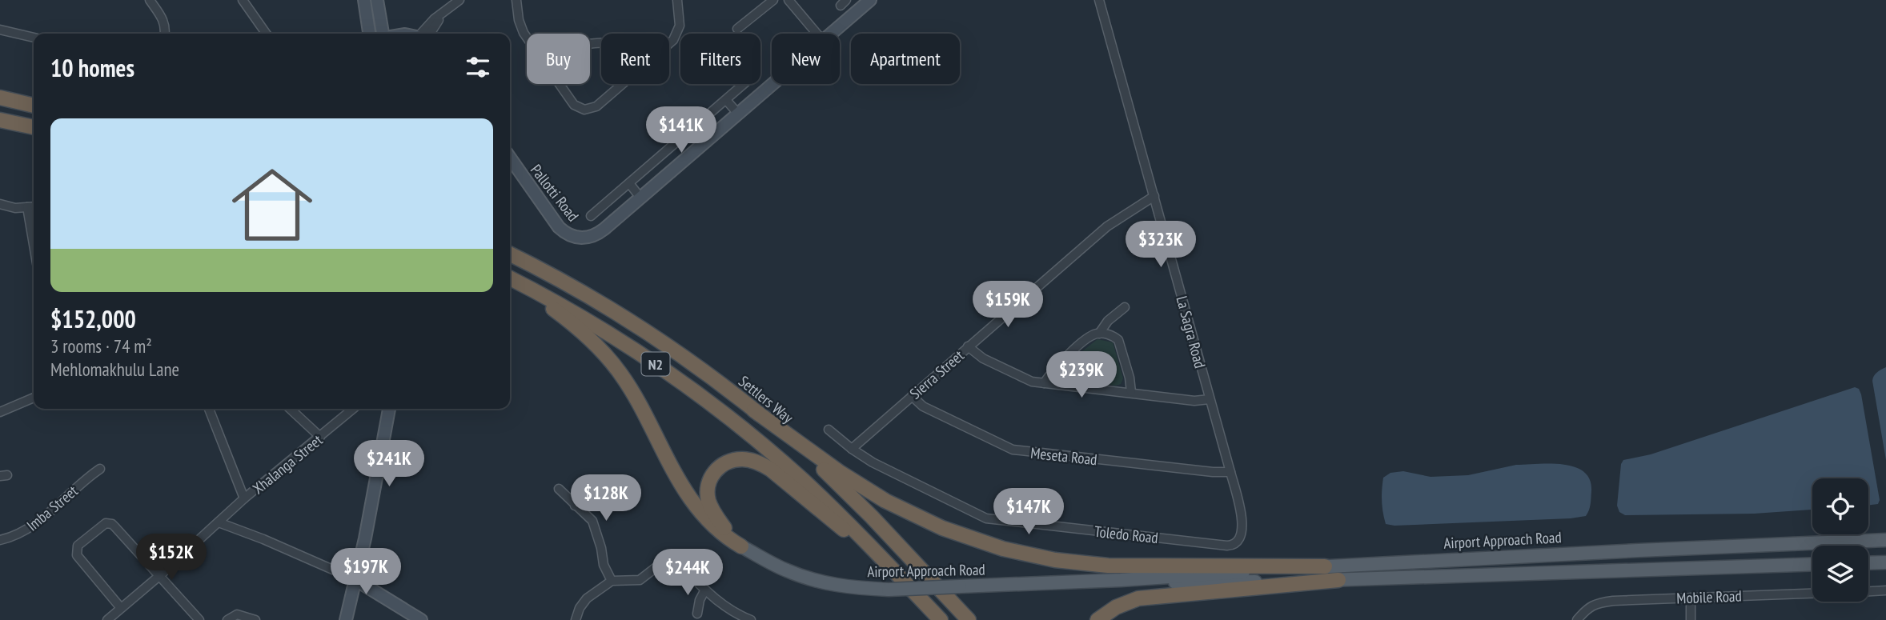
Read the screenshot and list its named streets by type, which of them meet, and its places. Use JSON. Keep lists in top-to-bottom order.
{
  "streets": {
    "highway": ["N2", "Settlers Way"],
    "main road": ["Airport Approach Road"],
    "street": [
      "Pallotti Road",
      "La Sagra Road",
      "Sierra Street",
      "Meseta Road",
      "Xhalanga Street",
      "Imba Street",
      "Toledo Road",
      "Mobile Road"
    ]
  },
  "crossings": [
    ["La Sagra Road", "Sierra Street"],
    ["La Sagra Road", "Meseta Road"],
    ["La Sagra Road", "Toledo Road"],
    ["Sierra Street", "Meseta Road"],
    ["Sierra Street", "Toledo Road"]
  ],
  "page": {
    "chip": [
      "Buy",
      "Rent",
      "Filters",
      "New",
      "Apartment"
    ],
    "heading": "10 homes",
    "list": [
      {
        "name": "$152,000",
        "note": "3 rooms · 74 m² · Mehlomakhulu Lane"
      }
    ],
    "price": [
      "$141K",
      "$323K",
      "$159K",
      "$239K",
      "$241K",
      "$128K",
      "$147K",
      "$152K",
      "$197K",
      "$244K"
    ]
  }
}
